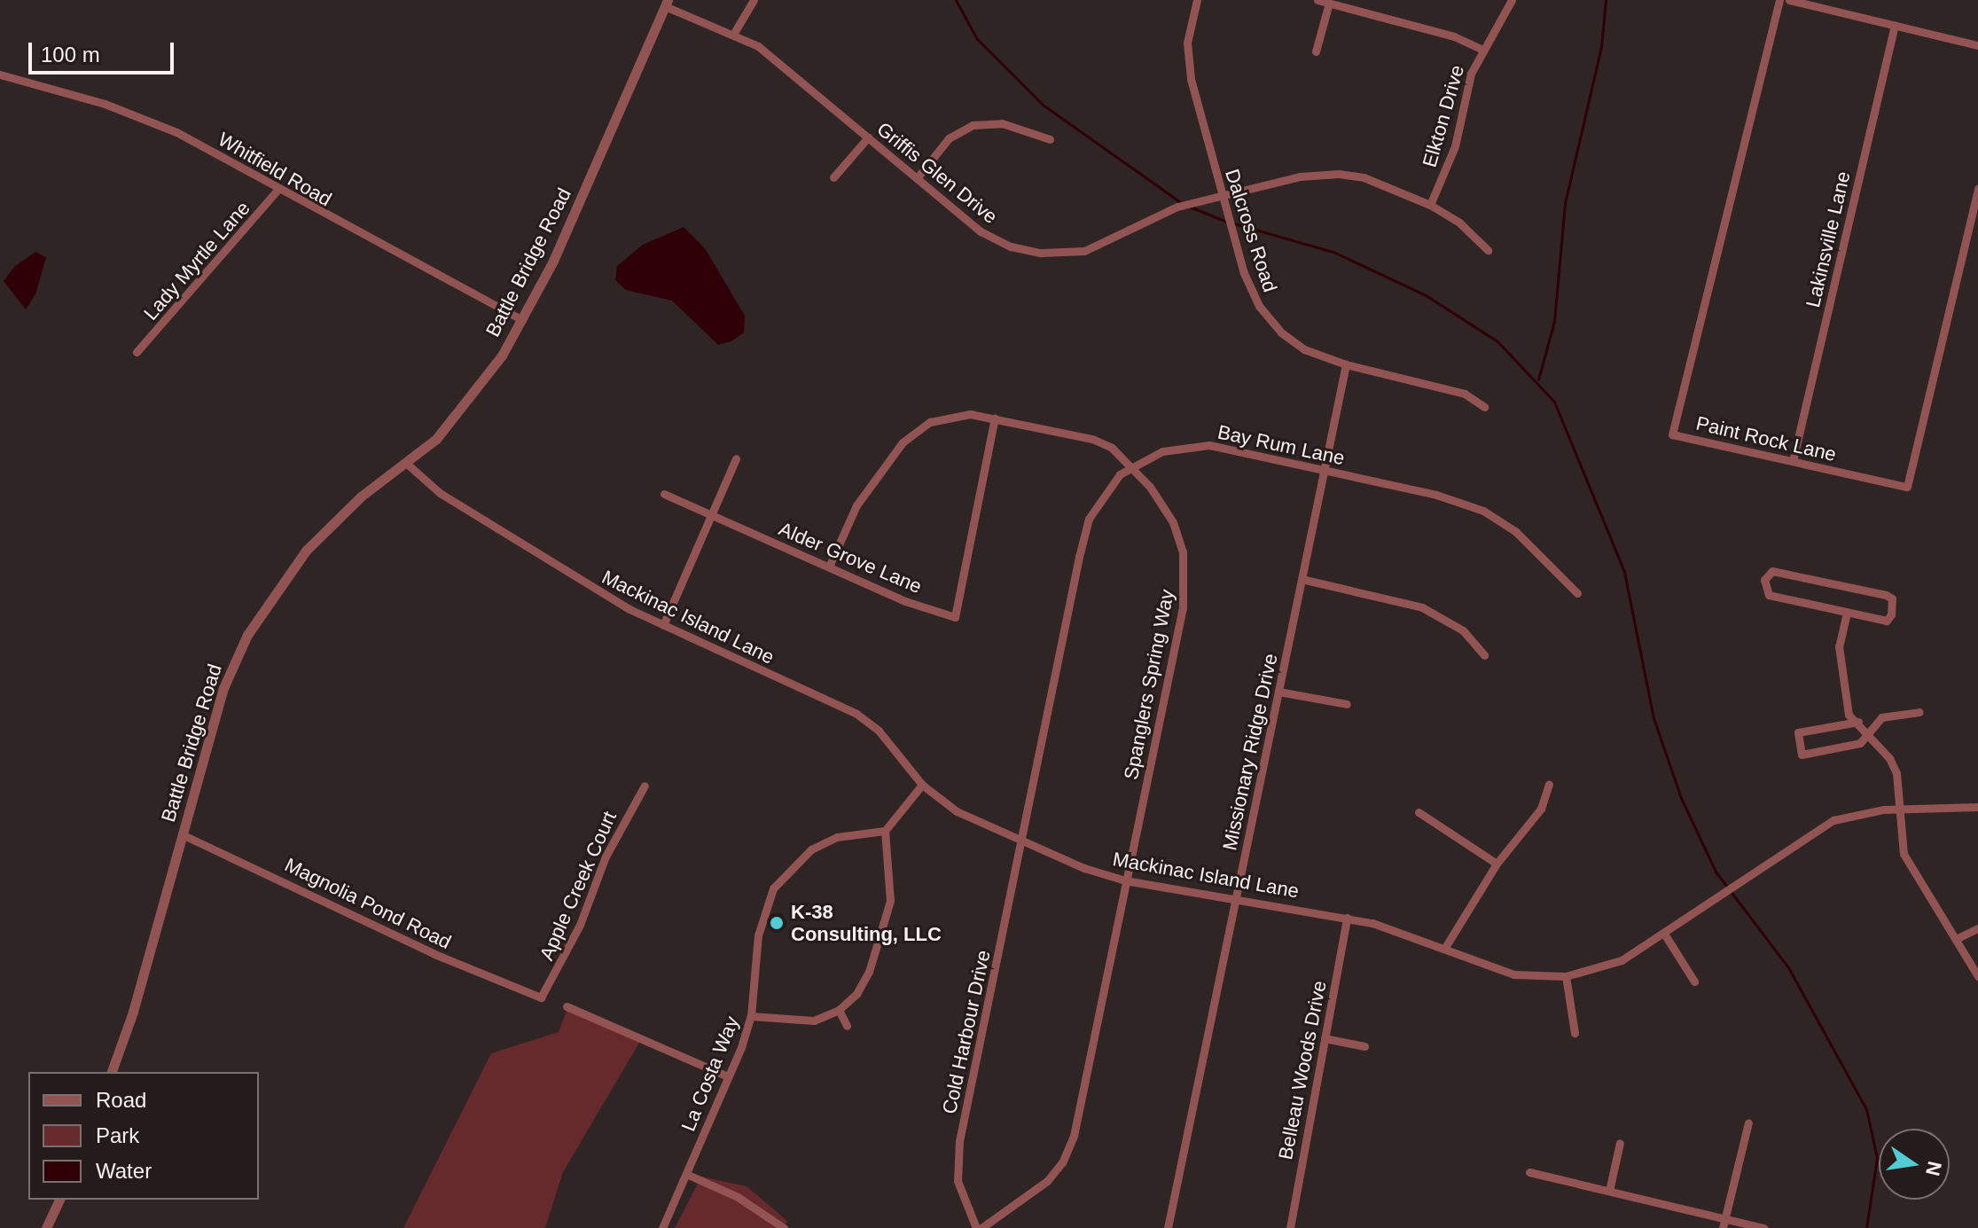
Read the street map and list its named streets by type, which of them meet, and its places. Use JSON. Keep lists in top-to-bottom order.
{
  "streets": {
    "street": [
      "Elkton Drive",
      "Whitfield Road",
      "Griffis Glen Drive",
      "Dalcross Road",
      "Lakinsville Lane",
      "Lady Myrtle Lane",
      "Battle Bridge Road",
      "Paint Rock Lane",
      "Bay Rum Lane",
      "Alder Grove Lane",
      "Mackinac Island Lane",
      "Spanglers Spring Way",
      "Missionary Ridge Drive",
      "Apple Creek Court",
      "Magnolia Pond Road",
      "Cold Harbour Drive",
      "Belleau Woods Drive",
      "La Costa Way"
    ]
  },
  "crossings": [
    ["Elkton Drive", "Griffis Glen Drive"],
    ["Whitfield Road", "Lady Myrtle Lane"],
    ["Whitfield Road", "Battle Bridge Road"],
    ["Griffis Glen Drive", "Dalcross Road"],
    ["Griffis Glen Drive", "Battle Bridge Road"],
    ["Dalcross Road", "Missionary Ridge Drive"],
    ["Lakinsville Lane", "Paint Rock Lane"],
    ["Battle Bridge Road", "Mackinac Island Lane"],
    ["Battle Bridge Road", "Magnolia Pond Road"],
    ["Bay Rum Lane", "Mackinac Island Lane"],
    ["Bay Rum Lane", "Spanglers Spring Way"],
    ["Bay Rum Lane", "Missionary Ridge Drive"],
    ["Bay Rum Lane", "Cold Harbour Drive"],
    ["Alder Grove Lane", "Spanglers Spring Way"],
    ["Mackinac Island Lane", "Spanglers Spring Way"],
    ["Mackinac Island Lane", "Missionary Ridge Drive"],
    ["Mackinac Island Lane", "Cold Harbour Drive"],
    ["Mackinac Island Lane", "Belleau Woods Drive"],
    ["Spanglers Spring Way", "Cold Harbour Drive"],
    ["Apple Creek Court", "Magnolia Pond Road"]
  ],
  "places": ["K-38 Consulting, LLC"],
  "legend": ["Road", "Park", "Water"],
  "scale_bar": "100 m",
  "north": "right"
}
